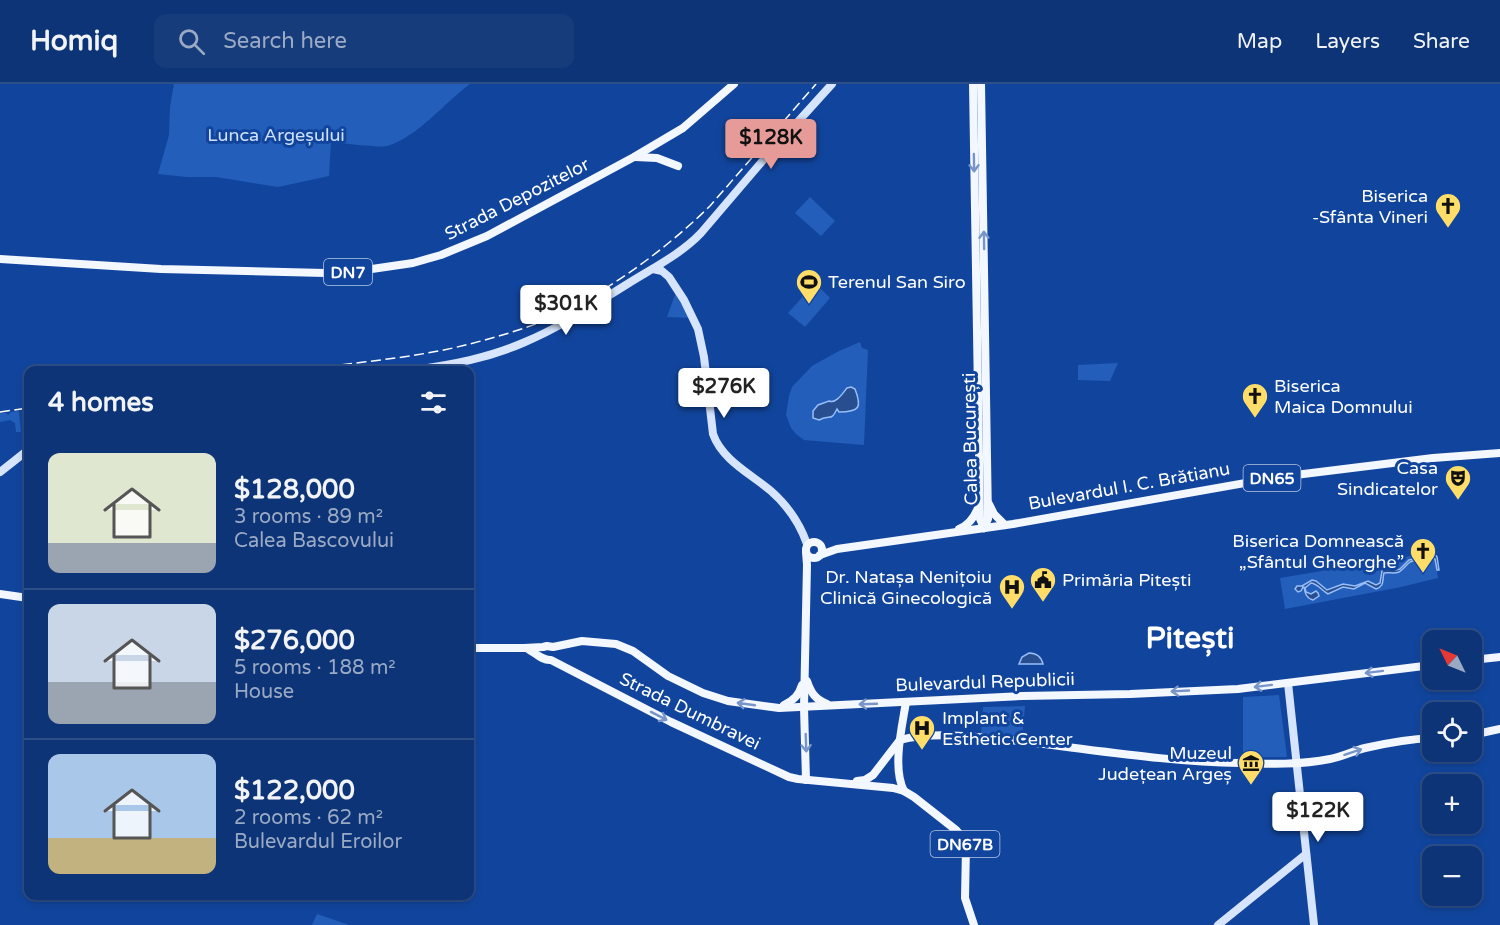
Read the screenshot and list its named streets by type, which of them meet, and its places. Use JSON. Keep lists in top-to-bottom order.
{
  "streets": {
    "main road": [
      "Strada Depozitelor",
      "DN7",
      "Calea București",
      "DN65",
      "Bulevardul I. C. Brătianu",
      "Bulevardul Republicii",
      "Strada Dumbravei",
      "DN67B"
    ]
  },
  "crossings": [
    ["Calea București", "Bulevardul I. C. Brătianu"],
    ["Bulevardul Republicii", "Strada Dumbravei"]
  ],
  "one_way": ["Strada Dumbravei"],
  "districts": ["Pitești"],
  "parks": ["Lunca Argeșului"],
  "places": {
    "church": ["Biserica -Sfânta Vineri", "Biserica Maica Domnului", "Biserica Domnească „Sfântul Gheorghe”"],
    "sports": ["Terenul San Siro"],
    "theatre": ["Casa Sindicatelor"],
    "public building": ["Primăria Pitești"],
    "hospital": ["Dr. Natașa Nenițoiu Clinică Ginecologică", "Implant & Esthetic Center"],
    "museum": ["Muzeul Județean Argeș"]
  },
  "north": "top left",
  "page": {
    "header": "Homiq",
    "search": "Search here",
    "nav": ["Map", "Layers", "Share"],
    "price": [
      "$128K",
      "$301K",
      "$276K",
      "$122K"
    ],
    "heading": "4 homes",
    "list": [
      {
        "name": "$128,000",
        "note": "3 rooms · 89 m² · Calea Bascovului"
      },
      {
        "name": "$276,000",
        "note": "5 rooms · 188 m² · House"
      },
      {
        "name": "$122,000",
        "note": "2 rooms · 62 m² · Bulevardul Eroilor"
      }
    ],
    "map_buttons": ["+", "−"]
  }
}
